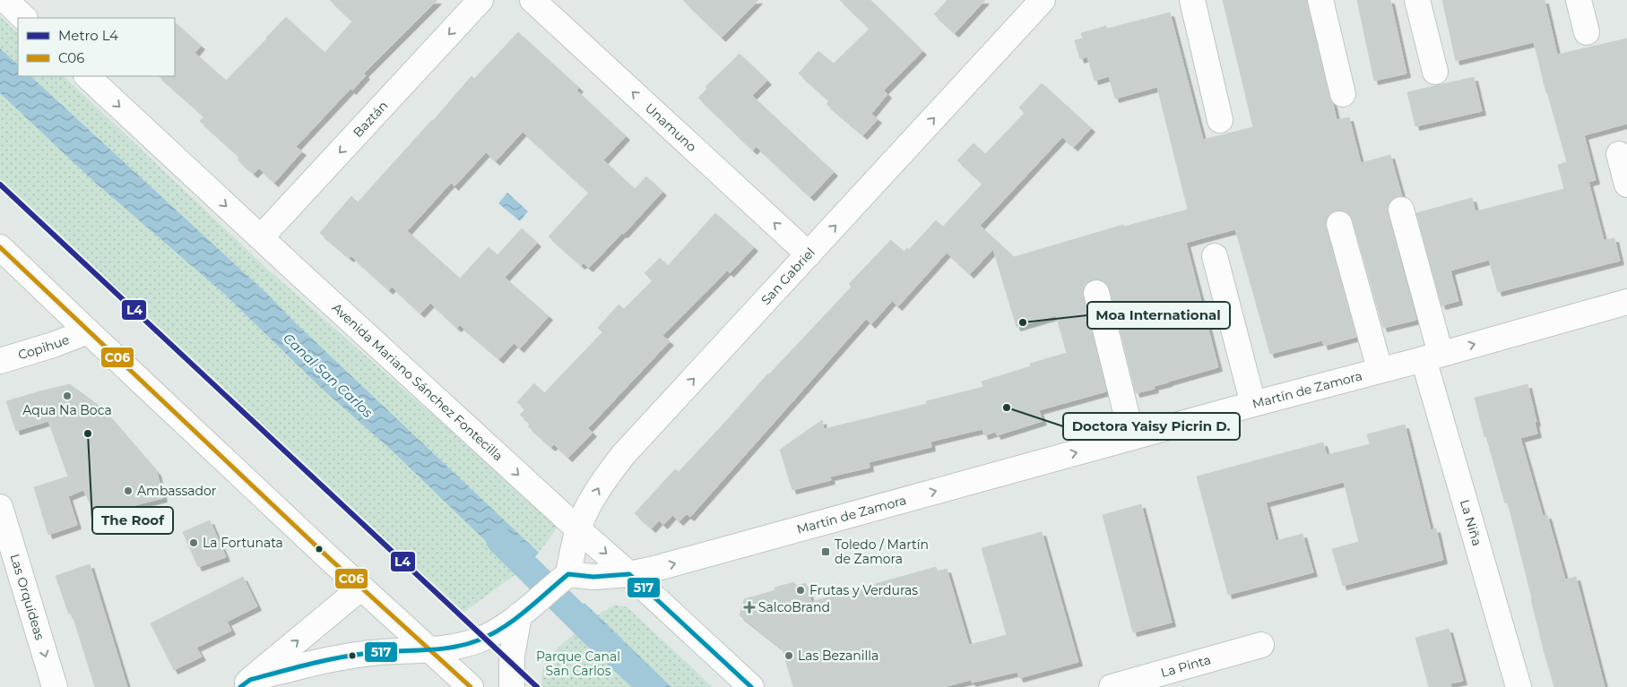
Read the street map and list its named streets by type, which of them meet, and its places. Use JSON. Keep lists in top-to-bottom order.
{
  "streets": {
    "street": [
      "Baztán",
      "Unamuno",
      "San Gabriel",
      "Copihue",
      "Avenida Mariano Sánchez Fontecilla",
      "Martín de Zamora",
      "La Niña",
      "Las Orquídeas",
      "La Pinta"
    ]
  },
  "crossings": [
    ["Baztán", "Avenida Mariano Sánchez Fontecilla"],
    ["Unamuno", "San Gabriel"],
    ["San Gabriel", "Avenida Mariano Sánchez Fontecilla"],
    ["San Gabriel", "Martín de Zamora"],
    ["Avenida Mariano Sánchez Fontecilla", "Martín de Zamora"],
    ["Martín de Zamora", "La Niña"]
  ],
  "one_way": [
    "Baztán",
    "Unamuno",
    "San Gabriel",
    "Martín de Zamora",
    "Las Orquídeas"
  ],
  "water": ["Canal San Carlos"],
  "parks": ["Parque Canal San Carlos"],
  "places": {
    "other": [
      "Moa International",
      "Aqua Na Boca",
      "Doctora Yaisy Picrin D.",
      "The Roof",
      "Ambassador",
      "La Fortunata",
      "Frutas y Verduras",
      "Las Bezanilla"
    ],
    "transit": ["Toledo / Martín de Zamora"],
    "health": ["SalcoBrand"]
  },
  "lines": ["metro line L4", "transit line C06", "transit line 517"],
  "legend": ["Metro L4", "C06"]
}
